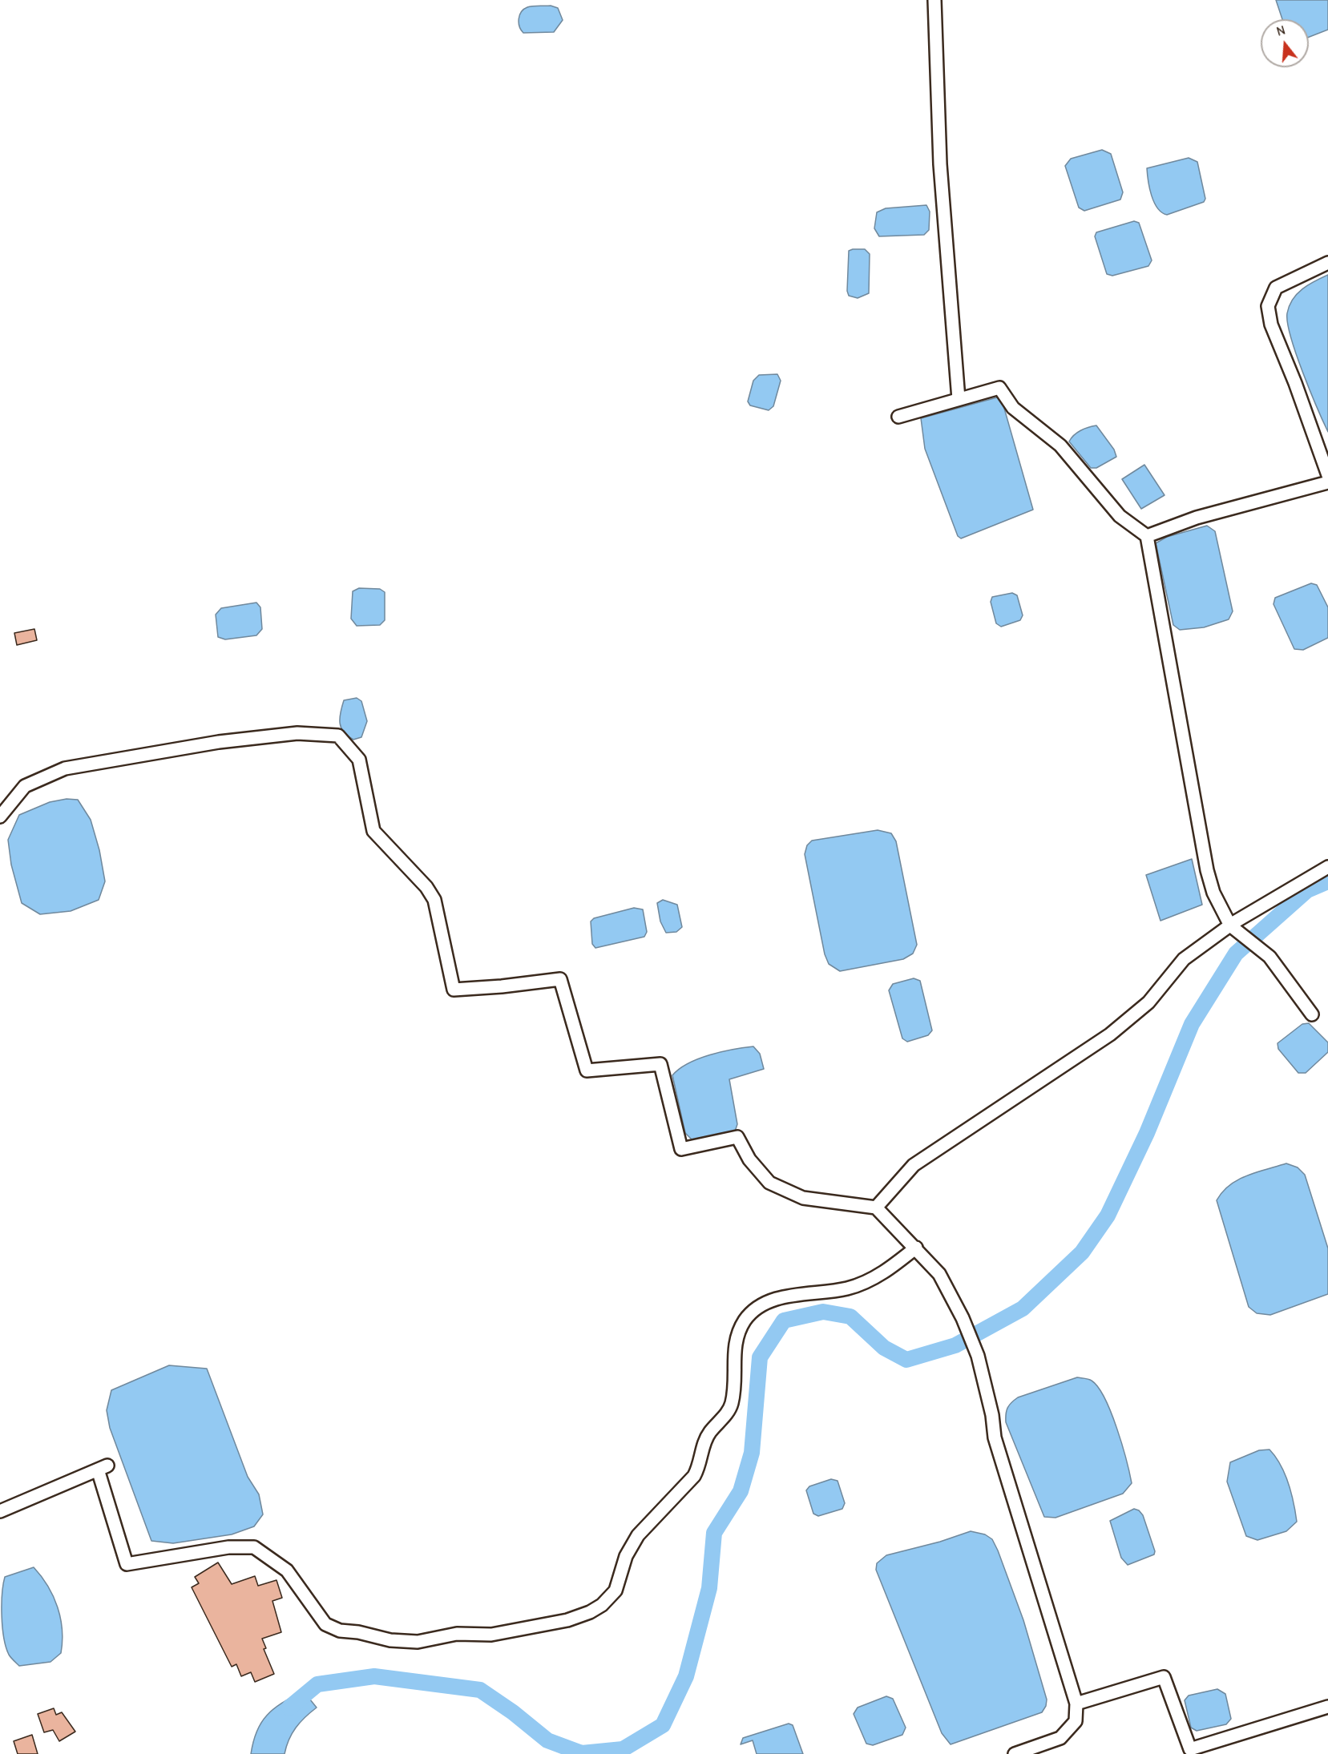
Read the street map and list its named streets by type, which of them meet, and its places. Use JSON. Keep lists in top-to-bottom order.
{
  "north": "top"
}
